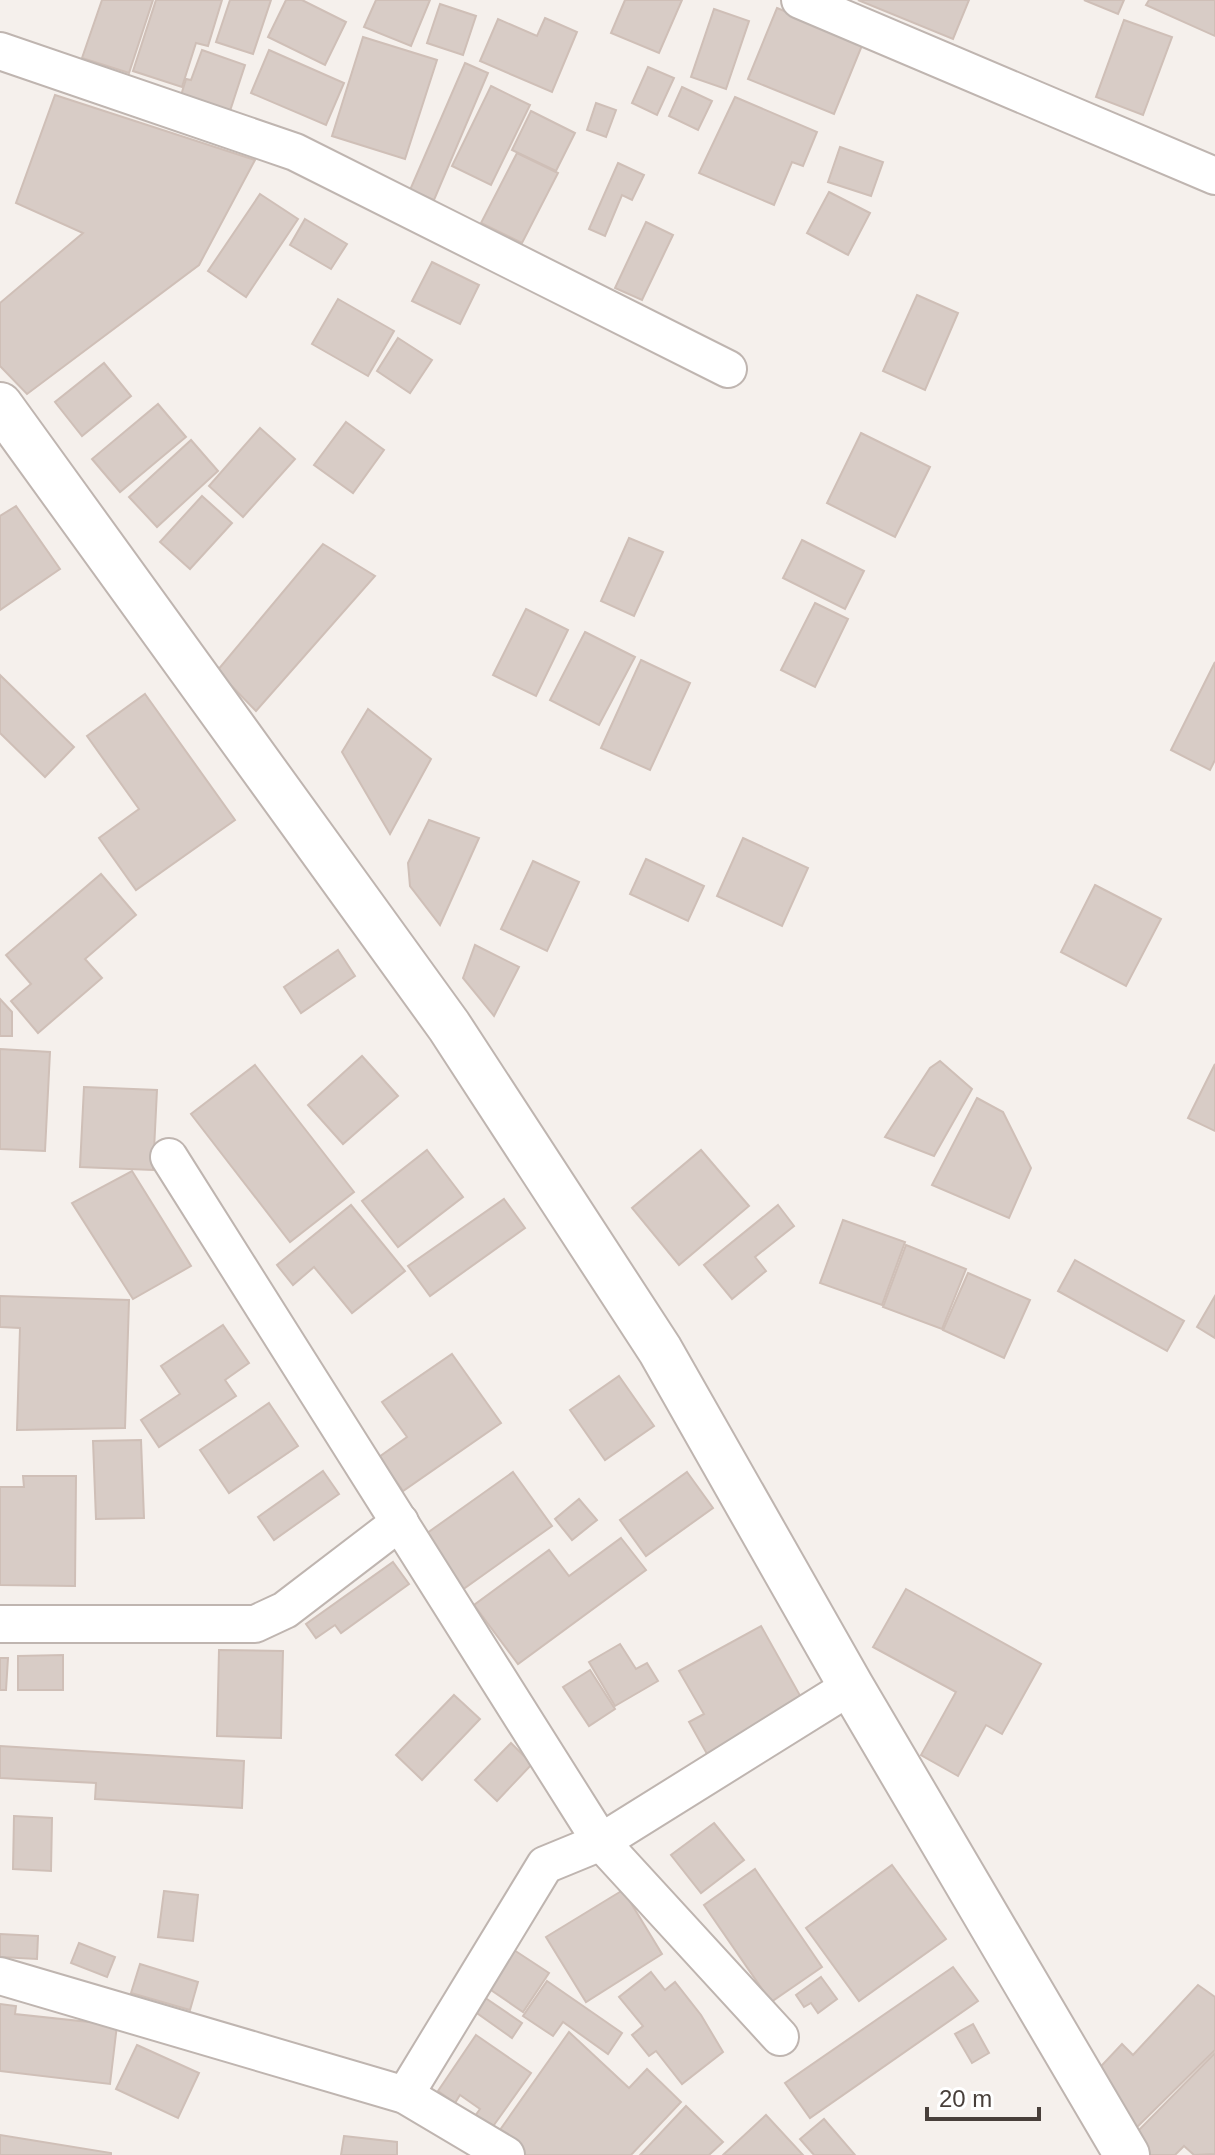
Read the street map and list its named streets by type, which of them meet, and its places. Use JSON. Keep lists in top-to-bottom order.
{
  "scale_bar": "20 m"
}
